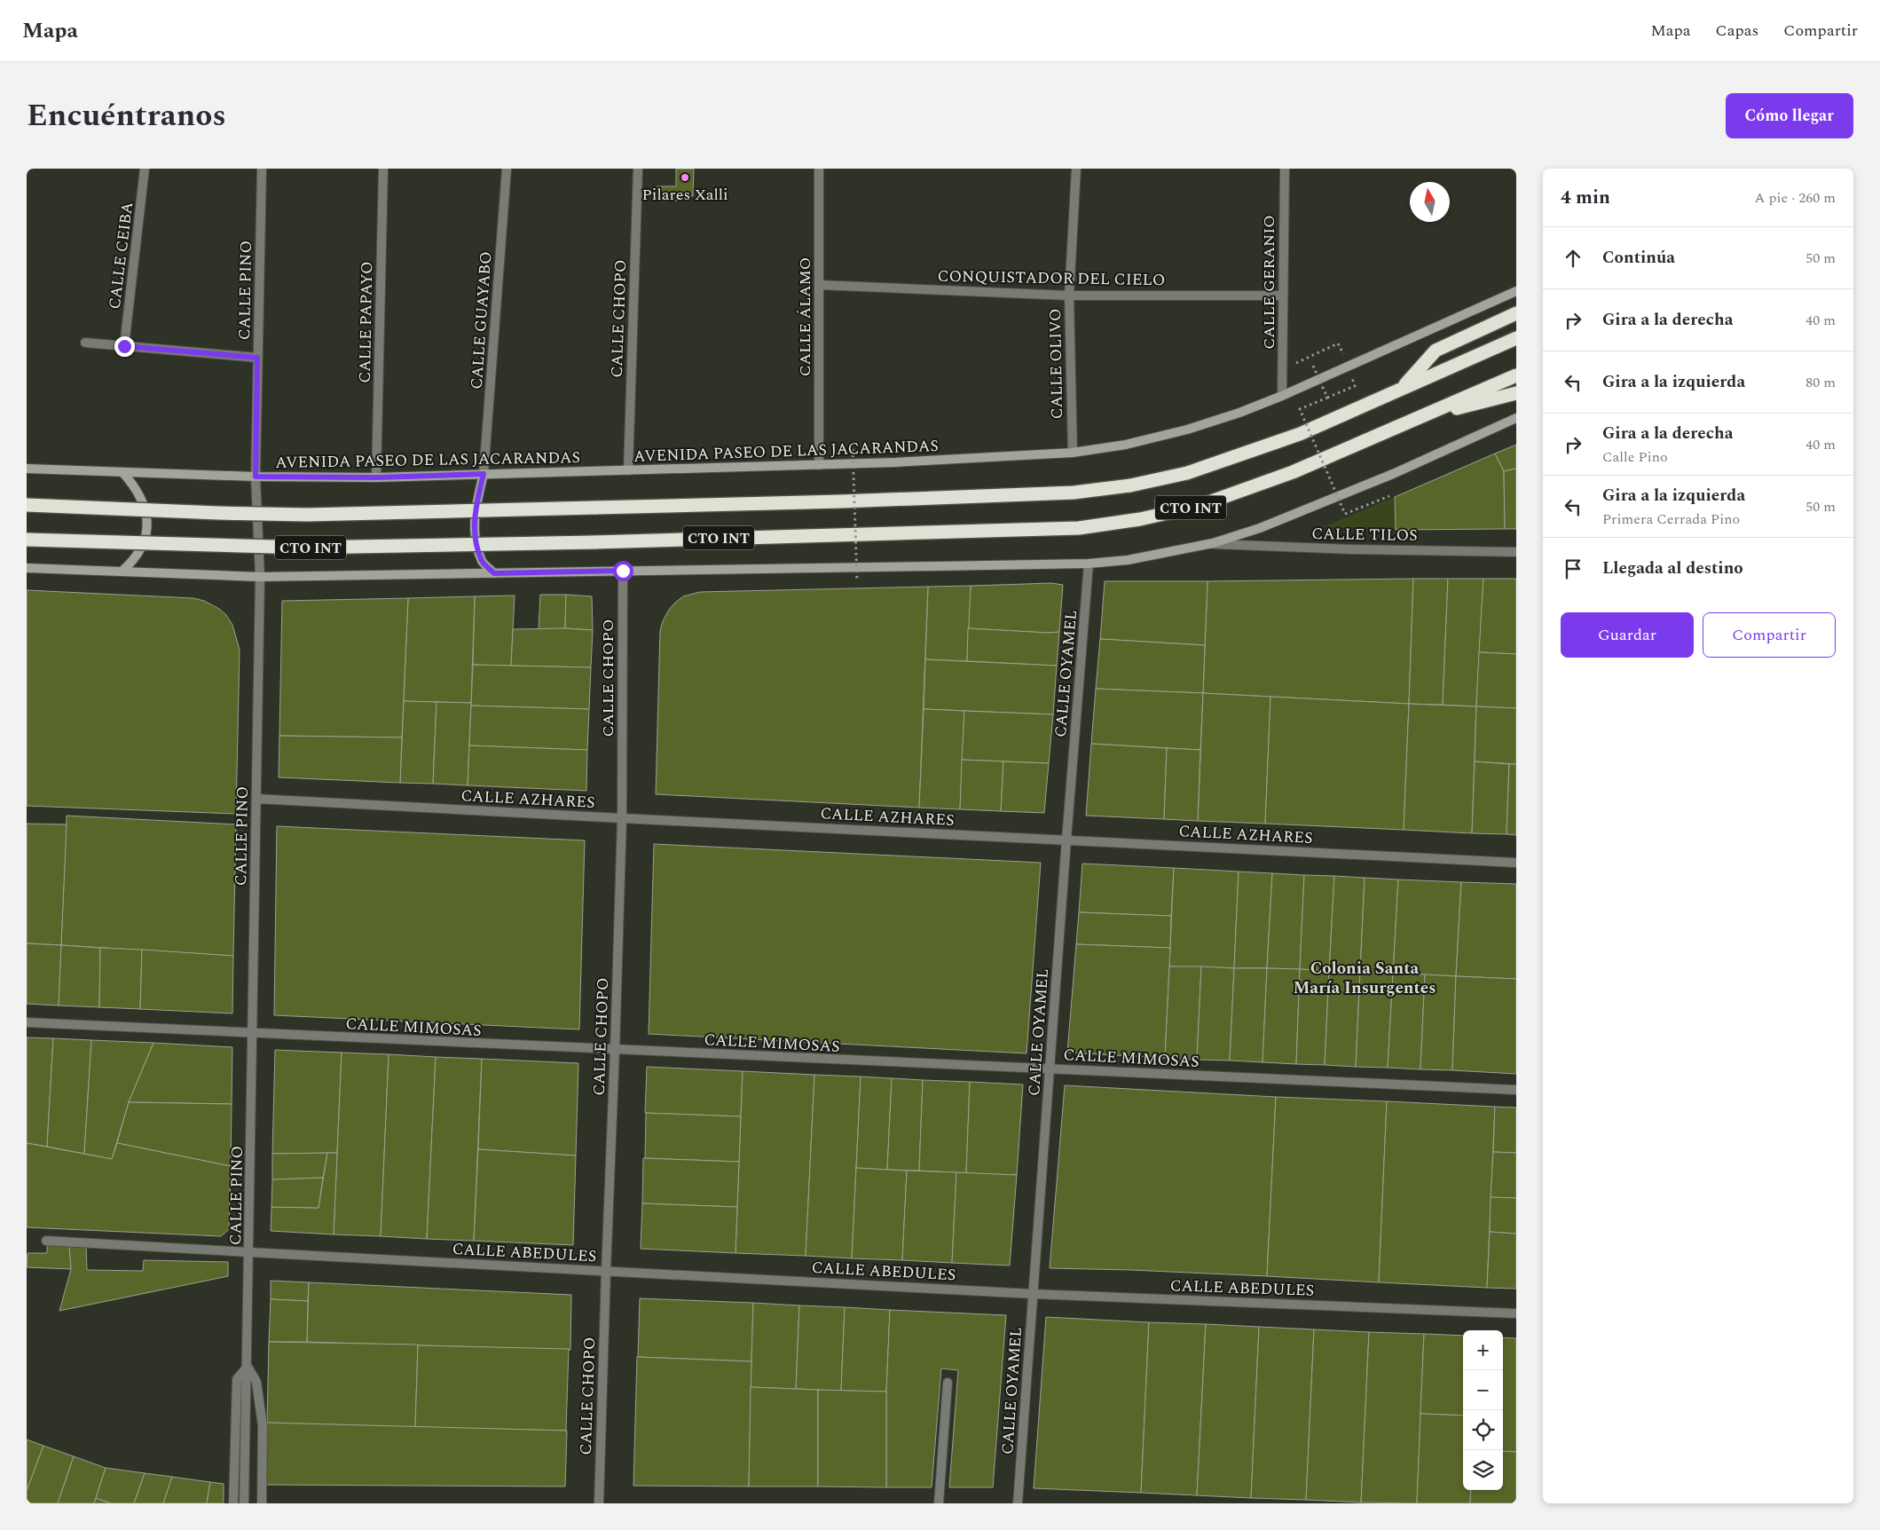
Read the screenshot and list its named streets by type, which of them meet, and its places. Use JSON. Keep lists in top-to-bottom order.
{
  "streets": {
    "highway": ["CTO INT"],
    "main road": ["AVENIDA PASEO DE LAS JACARANDAS"],
    "street": [
      "CALLE CEIBA",
      "CONQUISTADOR DEL CIELO",
      "CALLE GERANIO",
      "CALLE PINO",
      "CALLE ÁLAMO",
      "CALLE CHOPO",
      "CALLE GUAYABO",
      "CALLE PAPAYO",
      "CALLE OLIVO",
      "CALLE TILOS",
      "CALLE OYAMEL",
      "CALLE AZHARES",
      "CALLE MIMOSAS",
      "CALLE ABEDULES"
    ]
  },
  "crossings": [
    ["CONQUISTADOR DEL CIELO", "CALLE GERANIO"],
    ["CONQUISTADOR DEL CIELO", "CALLE ÁLAMO"],
    ["CONQUISTADOR DEL CIELO", "CALLE OLIVO"],
    ["CALLE GERANIO", "AVENIDA PASEO DE LAS JACARANDAS"],
    ["CALLE PINO", "AVENIDA PASEO DE LAS JACARANDAS"],
    ["CALLE PINO", "CTO INT"],
    ["CALLE PINO", "CALLE AZHARES"],
    ["CALLE PINO", "CALLE MIMOSAS"],
    ["CALLE PINO", "CALLE ABEDULES"],
    ["CALLE ÁLAMO", "AVENIDA PASEO DE LAS JACARANDAS"],
    ["CALLE CHOPO", "AVENIDA PASEO DE LAS JACARANDAS"],
    ["CALLE CHOPO", "CTO INT"],
    ["CALLE CHOPO", "CALLE AZHARES"],
    ["CALLE CHOPO", "CALLE MIMOSAS"],
    ["CALLE CHOPO", "CALLE ABEDULES"],
    ["CALLE GUAYABO", "AVENIDA PASEO DE LAS JACARANDAS"],
    ["CALLE PAPAYO", "AVENIDA PASEO DE LAS JACARANDAS"],
    ["CALLE OLIVO", "AVENIDA PASEO DE LAS JACARANDAS"],
    ["CTO INT", "CALLE TILOS"],
    ["CTO INT", "CALLE OYAMEL"],
    ["CALLE OYAMEL", "CALLE AZHARES"],
    ["CALLE OYAMEL", "CALLE MIMOSAS"],
    ["CALLE OYAMEL", "CALLE ABEDULES"]
  ],
  "districts": ["Colonia Santa María Insurgentes"],
  "places": ["Pilares Xalli"],
  "north": "top",
  "page": {
    "header": "Mapa",
    "nav": ["Mapa", "Capas", "Compartir"],
    "title": "Encuéntranos",
    "buttons": [
      "Cómo llegar",
      ["Guardar", "Compartir"]
    ],
    "heading": ["4 min", "A pie · 260 m"],
    "list": [
      ["Continúa", "50 m"],
      ["Gira a la derecha", "40 m"],
      ["Gira a la izquierda", "80 m"],
      ["Gira a la derecha", "Calle Pino", "40 m"],
      ["Gira a la izquierda", "Primera Cerrada Pino", "50 m"],
      "Llegada al destino"
    ],
    "map_buttons": ["+", "−"]
  }
}
